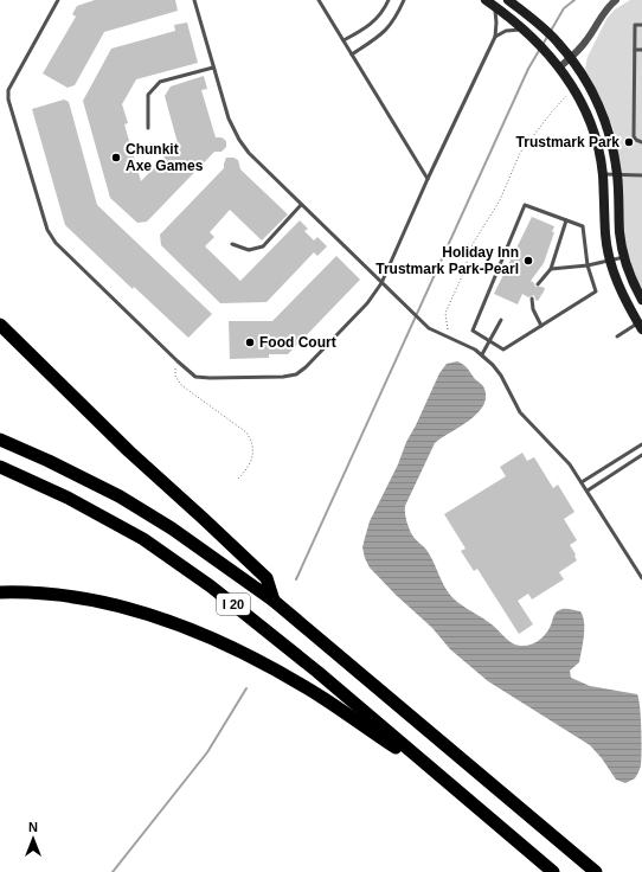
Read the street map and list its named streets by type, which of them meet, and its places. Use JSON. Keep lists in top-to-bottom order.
{
  "streets": {
    "highway": ["I 20"]
  },
  "places": [
    "Trustmark Park",
    "Chunkit Axe Games",
    "Holiday Inn Trustmark Park-Pearl",
    "Food Court"
  ],
  "north": "top"
}
